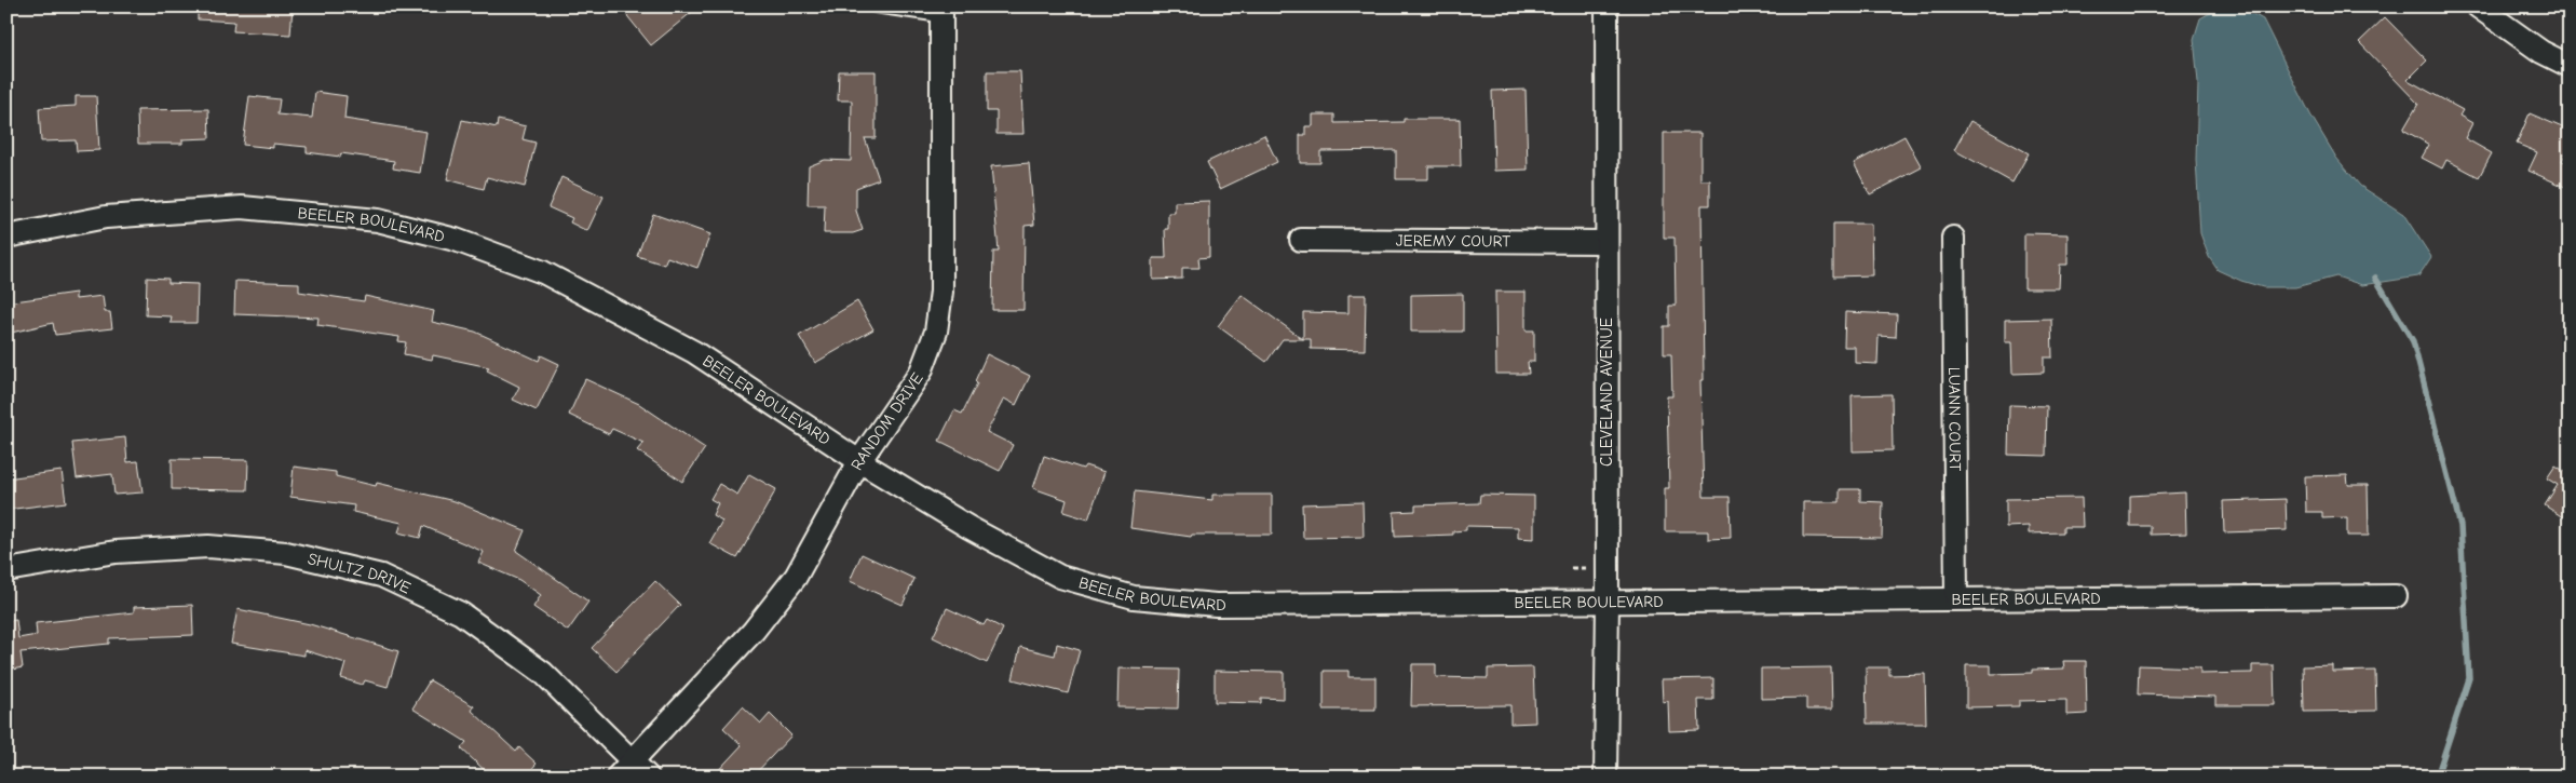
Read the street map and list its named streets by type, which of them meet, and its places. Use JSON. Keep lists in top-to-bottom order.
{
  "streets": {
    "street": [
      "BEELER BOULEVARD",
      "JEREMY COURT",
      "CLEVELAND AVENUE",
      "LUANN COURT",
      "RANDOM DRIVE",
      "SHULTZ DRIVE"
    ]
  },
  "crossings": [
    ["BEELER BOULEVARD", "CLEVELAND AVENUE"],
    ["BEELER BOULEVARD", "LUANN COURT"],
    ["BEELER BOULEVARD", "RANDOM DRIVE"],
    ["JEREMY COURT", "CLEVELAND AVENUE"],
    ["RANDOM DRIVE", "SHULTZ DRIVE"]
  ]
}
